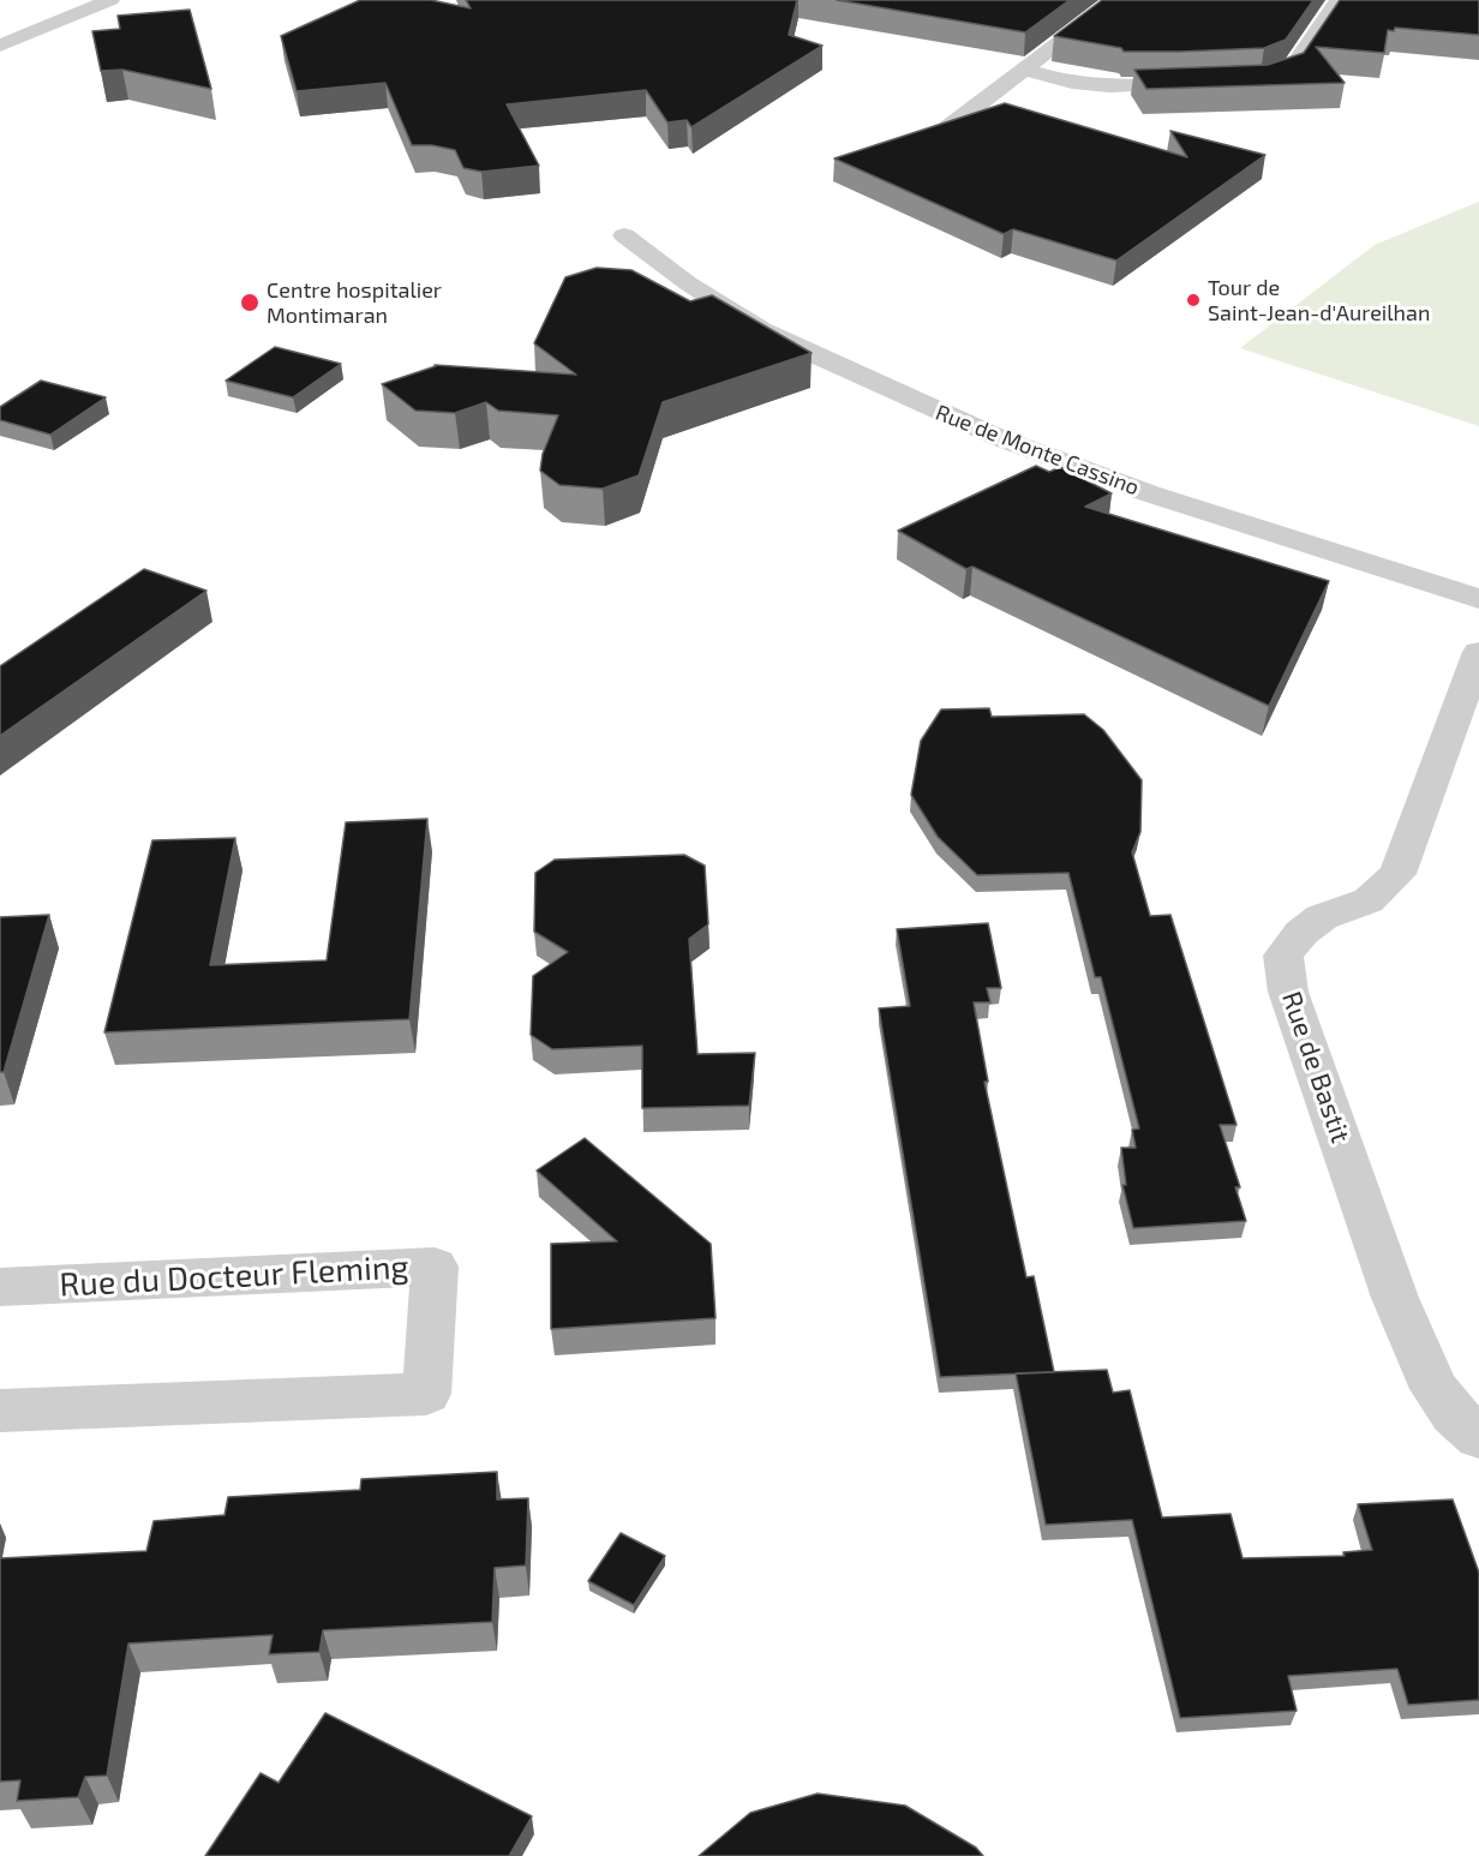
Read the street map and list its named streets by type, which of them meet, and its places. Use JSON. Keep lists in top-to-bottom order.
{
  "streets": {
    "street": ["Rue de Monte Cassino", "Rue de Bastit", "Rue du Docteur Fleming"]
  },
  "places": ["Tour de Saint-Jean-d'Aureilhan", "Centre hospitalier Montimaran"]
}
